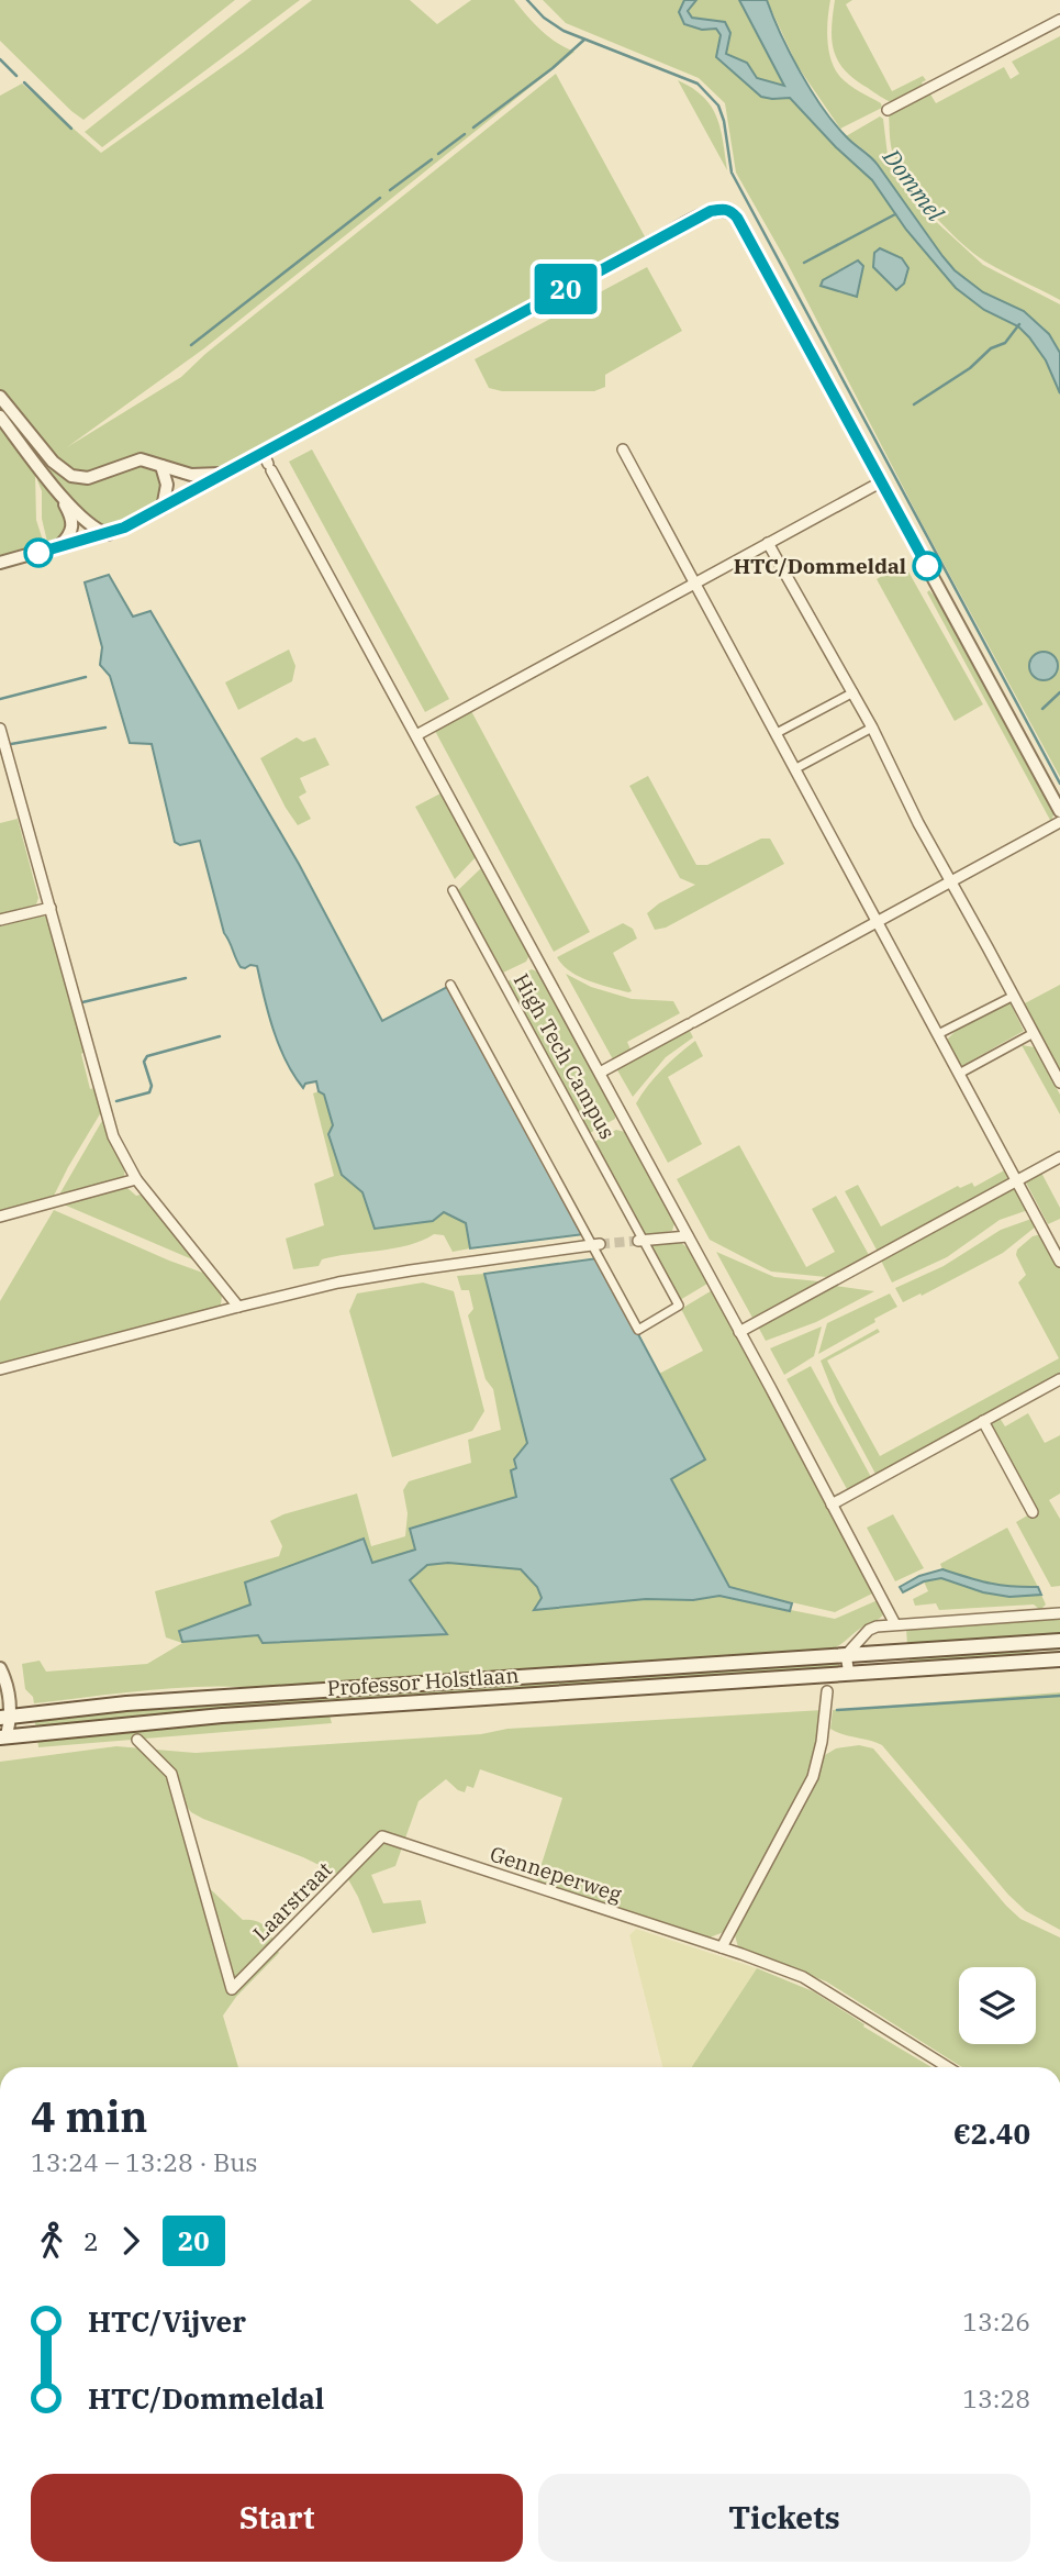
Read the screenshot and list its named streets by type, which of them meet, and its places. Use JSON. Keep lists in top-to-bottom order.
{
  "streets": {
    "main road": ["Professor Holstlaan"],
    "street": ["High Tech Campus", "Genneperweg", "Laarstraat"]
  },
  "crossings": [
    ["Genneperweg", "Laarstraat"]
  ],
  "water": ["Dommel"],
  "places": ["HTC/Dommeldal"],
  "lines": ["bus line 20"],
  "page": {
    "on_map": "20",
    "heading": ["4 min", "13:24 – 13:28 · Bus", "€2.40"],
    "legs": ["2", "20"],
    "list": [
      {
        "name": "HTC/Vijver",
        "value": "13:26"
      },
      {
        "name": "HTC/Dommeldal",
        "value": "13:28"
      }
    ],
    "buttons": ["Start", "Tickets"]
  }
}
